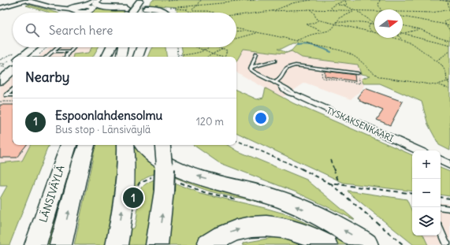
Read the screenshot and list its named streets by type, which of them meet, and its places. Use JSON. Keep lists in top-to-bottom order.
{
  "streets": {
    "highway": ["LÄNSIVÄYLÄ"],
    "street": ["TYSKAKSENKAARI"]
  },
  "north": "right",
  "page": {
    "search": "Search here",
    "heading": "Nearby",
    "list": [
      {
        "mark": "1",
        "name": "Espoonlahdensolmu",
        "note": "Bus stop · Länsiväylä",
        "value": "120 m"
      }
    ],
    "map_buttons": ["+", "−"],
    "pins": "1"
  }
}
